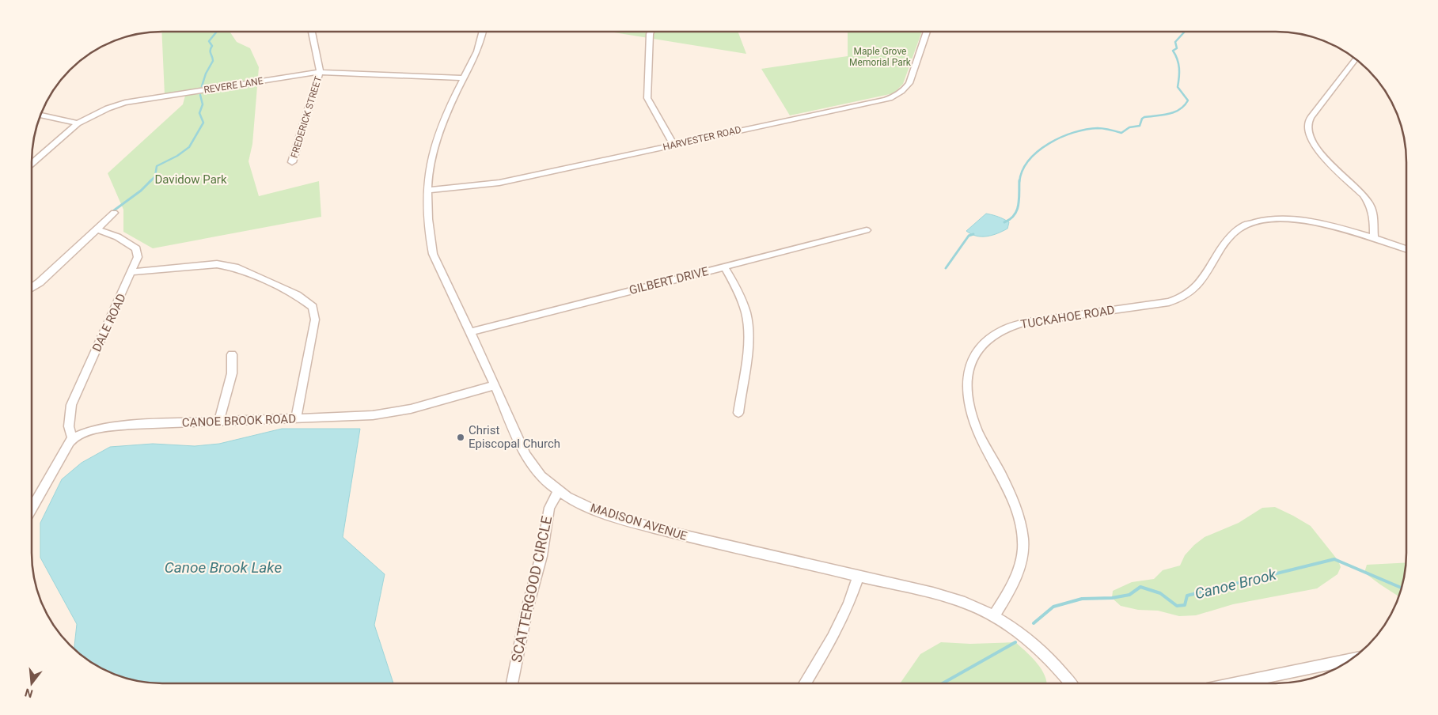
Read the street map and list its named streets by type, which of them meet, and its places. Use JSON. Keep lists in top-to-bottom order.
{
  "streets": {
    "street": [
      "REVERE LANE",
      "FREDERICK STREET",
      "HARVESTER ROAD",
      "GILBERT DRIVE",
      "TUCKAHOE ROAD",
      "DALE ROAD",
      "CANOE BROOK ROAD",
      "MADISON AVENUE",
      "SCATTERGOOD CIRCLE"
    ]
  },
  "crossings": [
    ["REVERE LANE", "FREDERICK STREET"],
    ["REVERE LANE", "MADISON AVENUE"],
    ["HARVESTER ROAD", "MADISON AVENUE"],
    ["GILBERT DRIVE", "MADISON AVENUE"],
    ["TUCKAHOE ROAD", "MADISON AVENUE"],
    ["DALE ROAD", "CANOE BROOK ROAD"],
    ["CANOE BROOK ROAD", "MADISON AVENUE"],
    ["MADISON AVENUE", "SCATTERGOOD CIRCLE"]
  ],
  "water": ["Canoe Brook Lake", "Canoe Brook"],
  "parks": ["Maple Grove Memorial Park", "Davidow Park"],
  "places": ["Christ Episcopal Church"],
  "north": "bottom"
}
